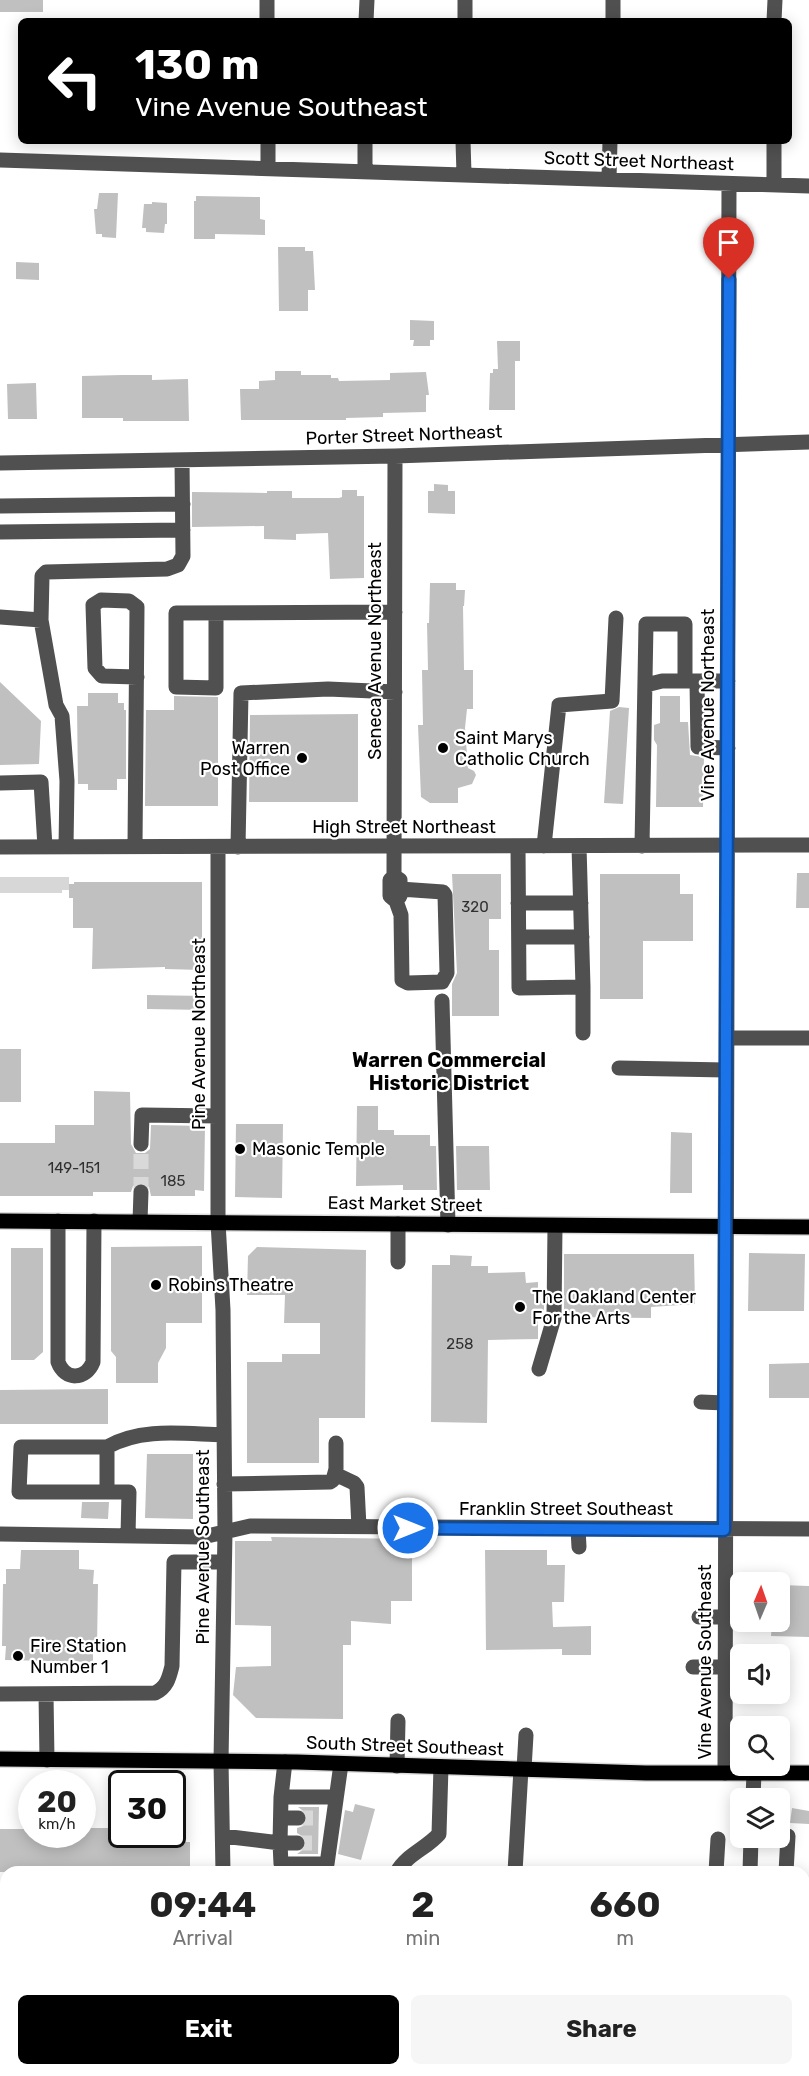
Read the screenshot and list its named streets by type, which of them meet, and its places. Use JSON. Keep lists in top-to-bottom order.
{
  "streets": {
    "main road": ["East Market Street", "South Street Southeast"],
    "street": [
      "Scott Street Northeast",
      "Porter Street Northeast",
      "Seneca Avenue Northeast",
      "Vine Avenue Northeast",
      "High Street Northeast",
      "Pine Avenue Northeast",
      "Franklin Street Southeast",
      "Pine Avenue Southeast",
      "Vine Avenue Southeast"
    ]
  },
  "crossings": [
    ["Scott Street Northeast", "Vine Avenue Northeast"],
    ["Porter Street Northeast", "Seneca Avenue Northeast"],
    ["Porter Street Northeast", "Vine Avenue Northeast"],
    ["Seneca Avenue Northeast", "High Street Northeast"],
    ["Vine Avenue Northeast", "High Street Northeast"],
    ["Vine Avenue Northeast", "East Market Street"],
    ["Vine Avenue Northeast", "Vine Avenue Southeast"],
    ["High Street Northeast", "Pine Avenue Northeast"],
    ["Pine Avenue Northeast", "East Market Street"],
    ["Pine Avenue Northeast", "Pine Avenue Southeast"],
    ["East Market Street", "Pine Avenue Southeast"],
    ["East Market Street", "Vine Avenue Southeast"],
    ["Franklin Street Southeast", "Pine Avenue Southeast"],
    ["Franklin Street Southeast", "Vine Avenue Southeast"],
    ["Pine Avenue Southeast", "South Street Southeast"],
    ["Vine Avenue Southeast", "South Street Southeast"]
  ],
  "districts": ["Warren Commercial Historic District"],
  "places": [
    "Saint Marys Catholic Church",
    "Warren Post Office",
    "Masonic Temple",
    "Robins Theatre",
    "The Oakland Center For the Arts",
    "Fire Station Number 1"
  ],
  "house_numbers": [
    "320",
    "149-151",
    "185",
    "258"
  ],
  "north": "top",
  "page": {
    "turn": ["130 m", "Vine Avenue Southeast"],
    "speed": "20 km/h",
    "limit": "30",
    "eta": [
      "09:44",
      "Arrival",
      "2",
      "min",
      "660",
      "m"
    ],
    "buttons": ["Exit", "Share"]
  }
}
